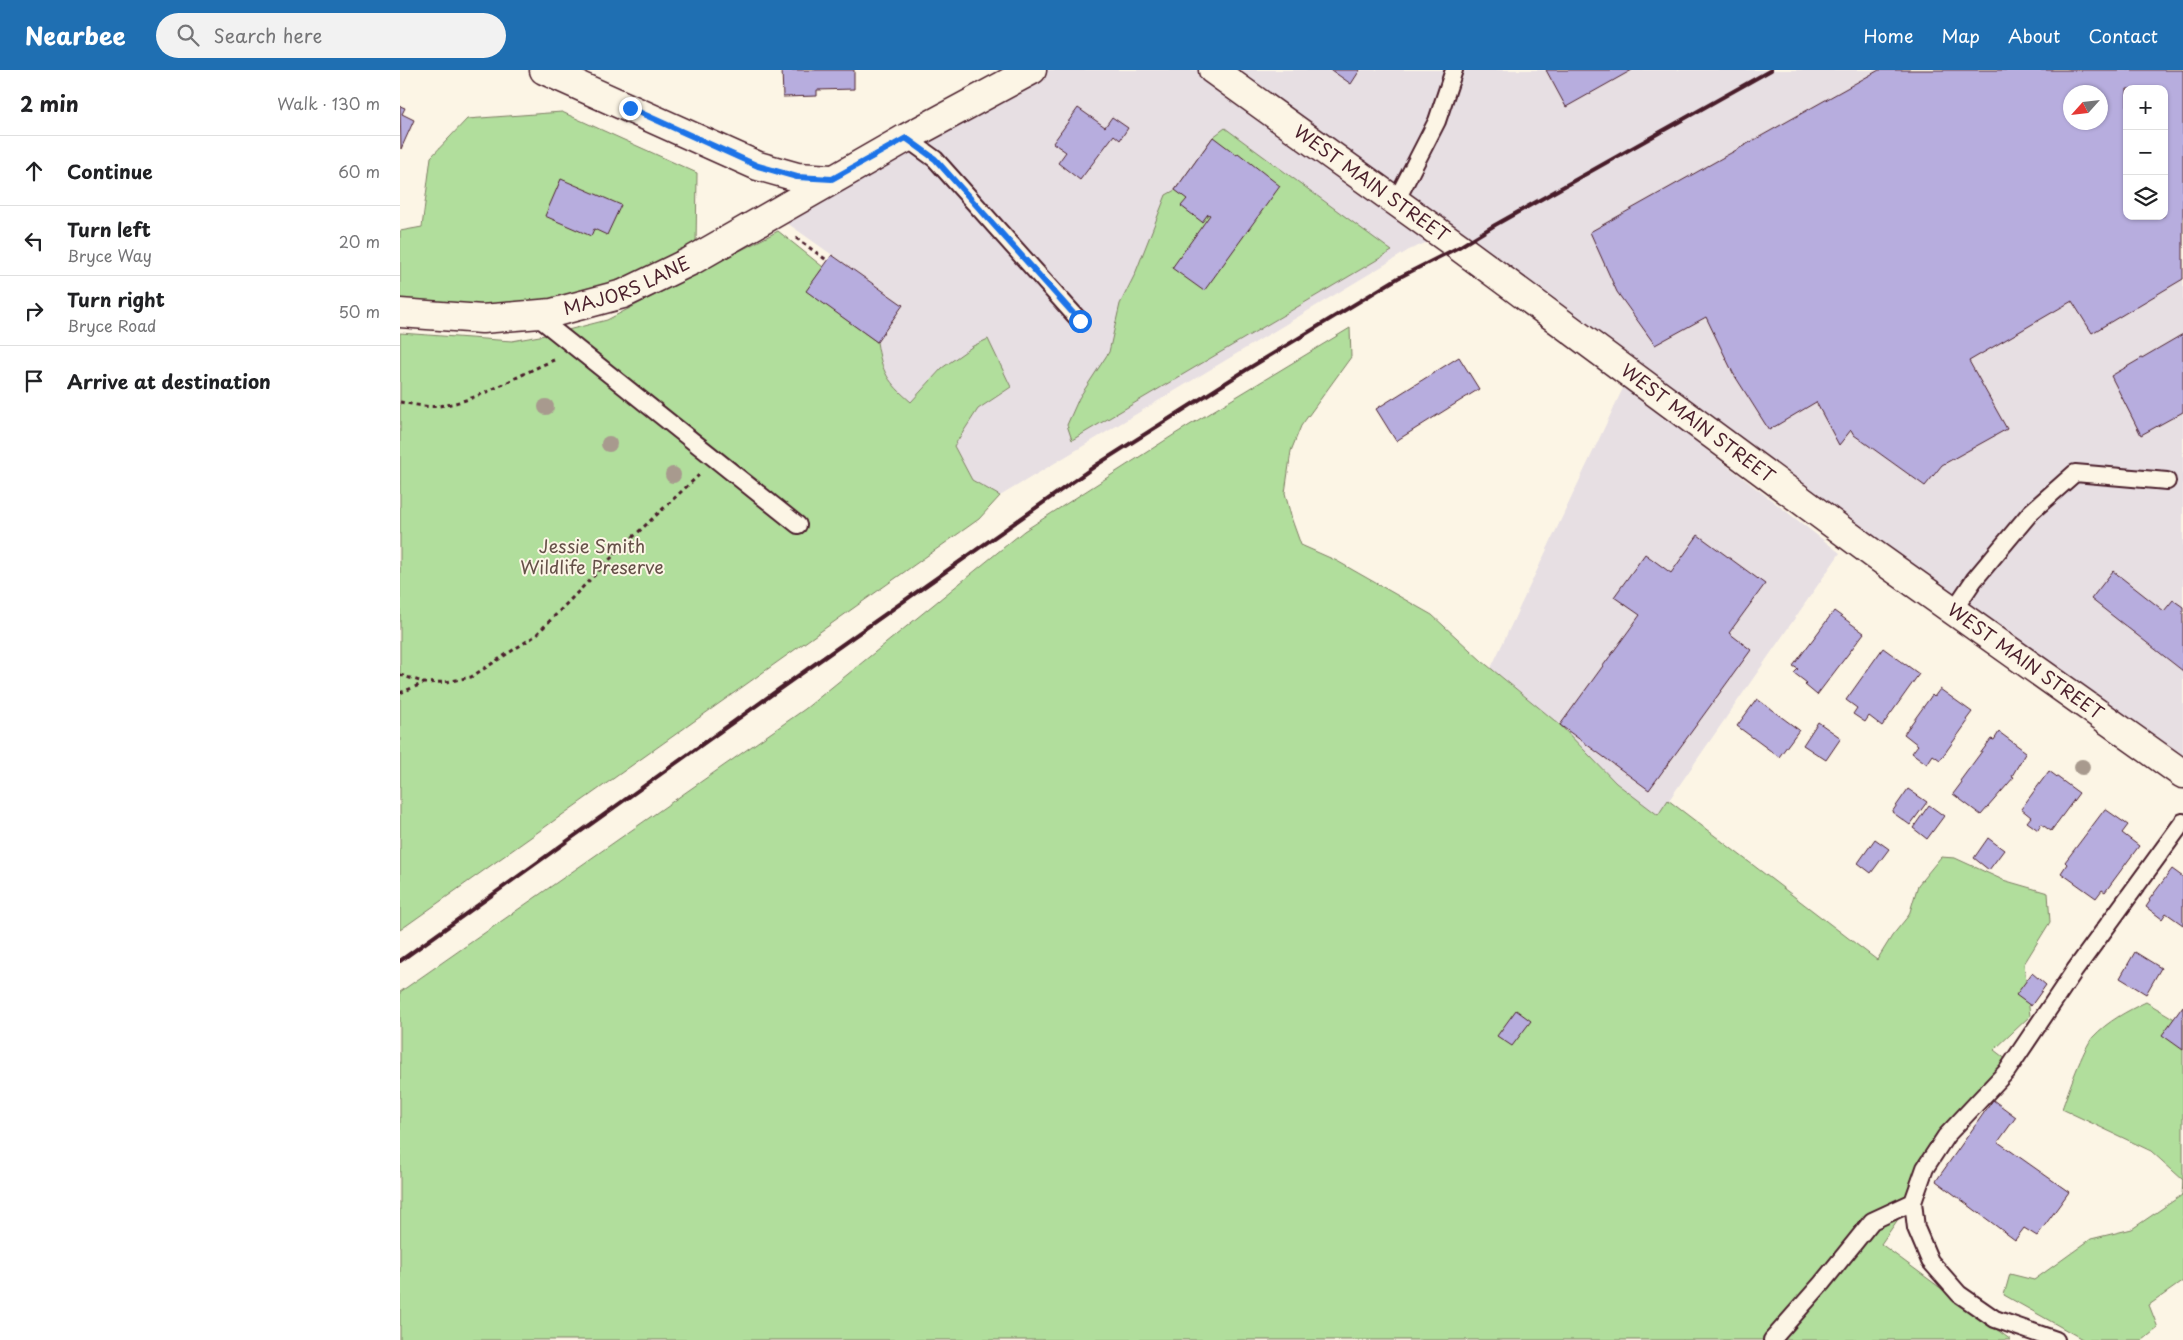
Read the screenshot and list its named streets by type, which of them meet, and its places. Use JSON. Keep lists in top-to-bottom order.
{
  "streets": {
    "main road": ["WEST MAIN STREET", "MAJORS LANE"]
  },
  "parks": ["Jessie Smith Wildlife Preserve"],
  "north": "bottom left",
  "page": {
    "header": "Nearbee",
    "search": "Search here",
    "nav": [
      "Home",
      "Map",
      "About",
      "Contact"
    ],
    "heading": ["2 min", "Walk · 130 m"],
    "map_buttons": ["+", "−"],
    "list": [
      ["Continue", "60 m"],
      ["Turn left", "Bryce Way", "20 m"],
      ["Turn right", "Bryce Road", "50 m"],
      "Arrive at destination"
    ]
  }
}
